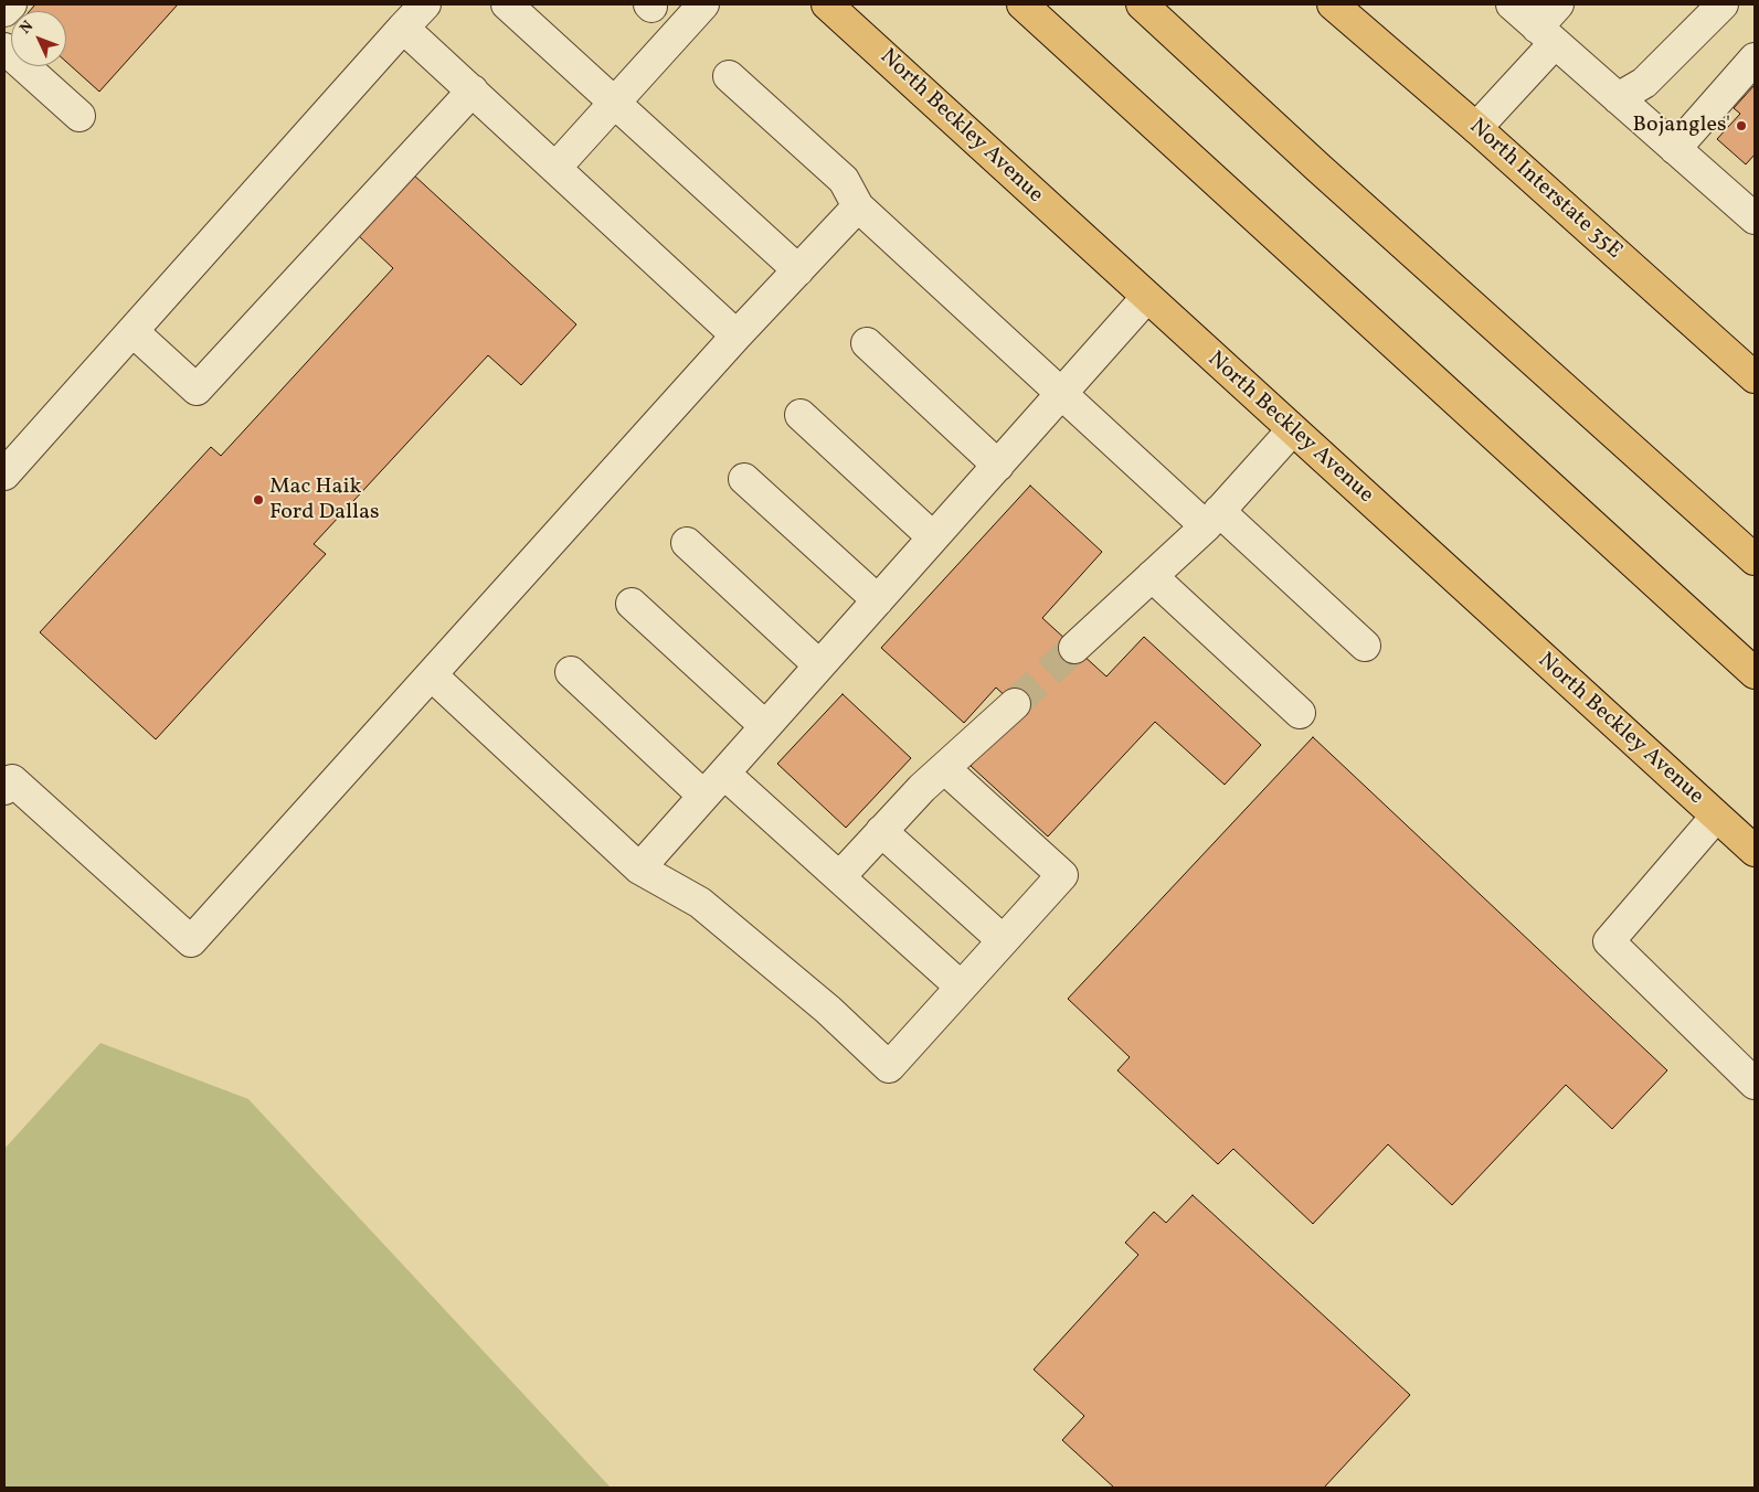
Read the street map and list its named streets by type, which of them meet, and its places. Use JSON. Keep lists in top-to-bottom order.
{
  "streets": {
    "main road": ["North Beckley Avenue", "North Interstate 35E"]
  },
  "places": ["Bojangles'", "Mac Haik Ford Dallas"],
  "north": "top left"
}
